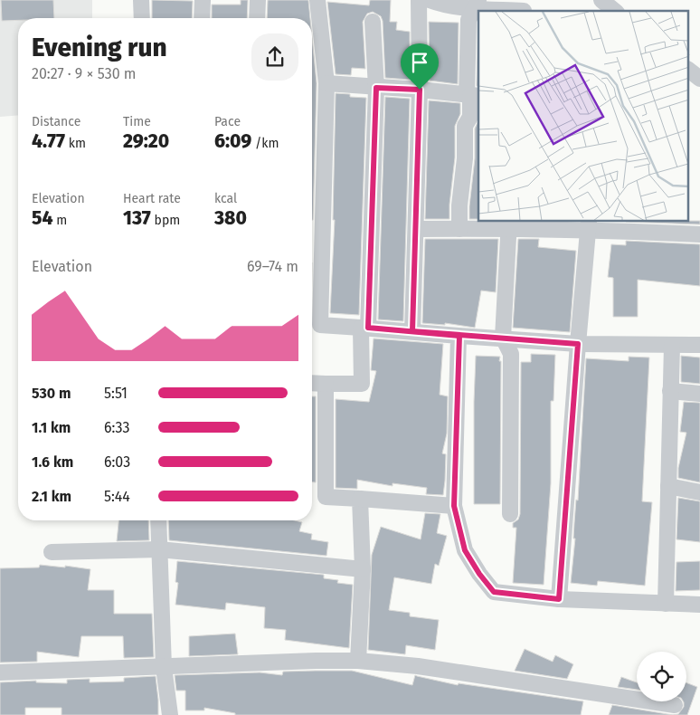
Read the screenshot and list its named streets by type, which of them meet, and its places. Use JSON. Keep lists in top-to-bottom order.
{
  "page": {
    "heading": ["Evening run", "20:27 · 9 × 530 m"],
    "stats": [
      ["Distance", "4.77 km"],
      ["Time", "29:20"],
      ["Pace", "6:09 /km"],
      ["Elevation", "54 m"],
      ["Heart rate", "137 bpm"],
      ["kcal", "380"]
    ],
    "chart": ["Elevation", "69–74 m"],
    "list": [
      {
        "name": "530 m",
        "note": "5:51"
      },
      {
        "name": "1.1 km",
        "note": "6:33"
      },
      {
        "name": "1.6 km",
        "note": "6:03"
      },
      {
        "name": "2.1 km",
        "note": "5:44"
      }
    ]
  }
}
